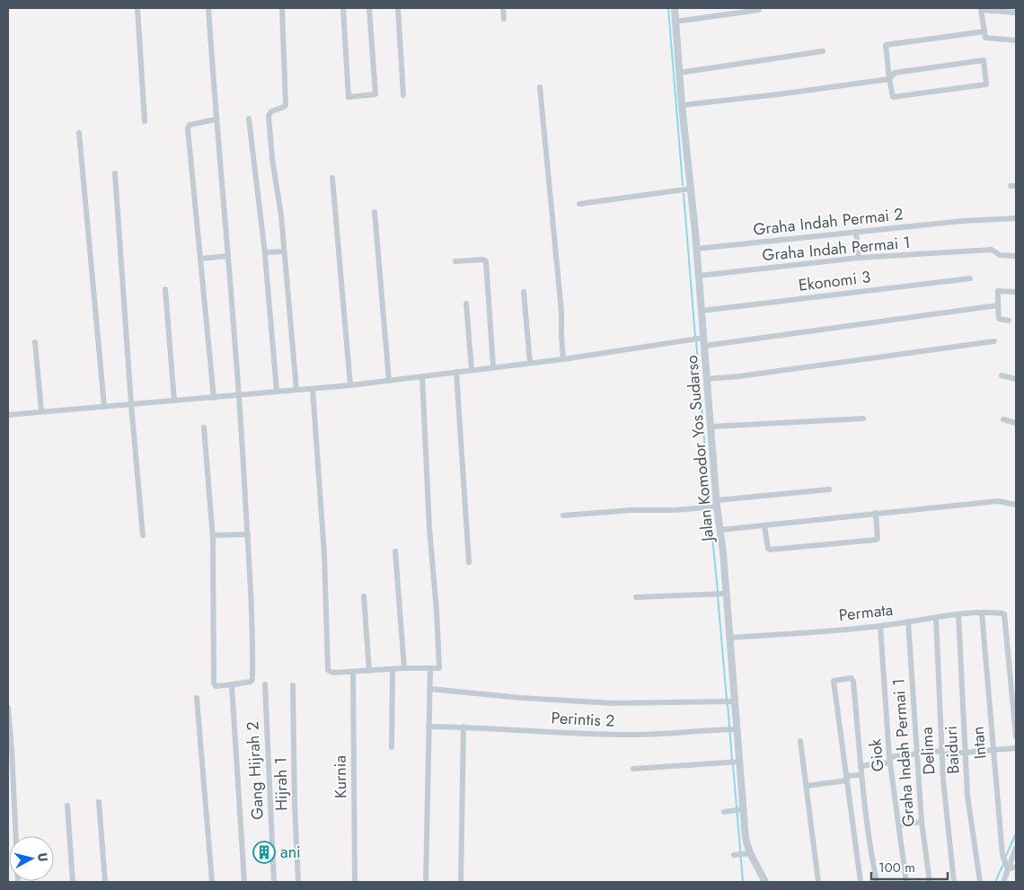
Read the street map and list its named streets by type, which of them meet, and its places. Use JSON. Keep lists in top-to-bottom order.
{
  "streets": {
    "street": [
      "Graha Indah Permai 2",
      "Graha Indah Permai 1",
      "Ekonomi 3",
      "Jalan Komodor Yos Sudarso",
      "Permata",
      "Perintis 2",
      "Intan",
      "Baiduri",
      "Delima",
      "Giok",
      "Gang Hijrah 2",
      "Kurnia",
      "Hijrah 1"
    ]
  },
  "crossings": [
    ["Graha Indah Permai 2", "Jalan Komodor Yos Sudarso"],
    ["Graha Indah Permai 1", "Jalan Komodor Yos Sudarso"],
    ["Graha Indah Permai 1", "Permata"],
    ["Ekonomi 3", "Jalan Komodor Yos Sudarso"],
    ["Jalan Komodor Yos Sudarso", "Permata"],
    ["Jalan Komodor Yos Sudarso", "Perintis 2"],
    ["Permata", "Intan"],
    ["Permata", "Baiduri"],
    ["Permata", "Delima"],
    ["Permata", "Giok"]
  ],
  "places": {
    "building": ["ani"]
  },
  "scale_bar": "100 m",
  "north": "right"
}
